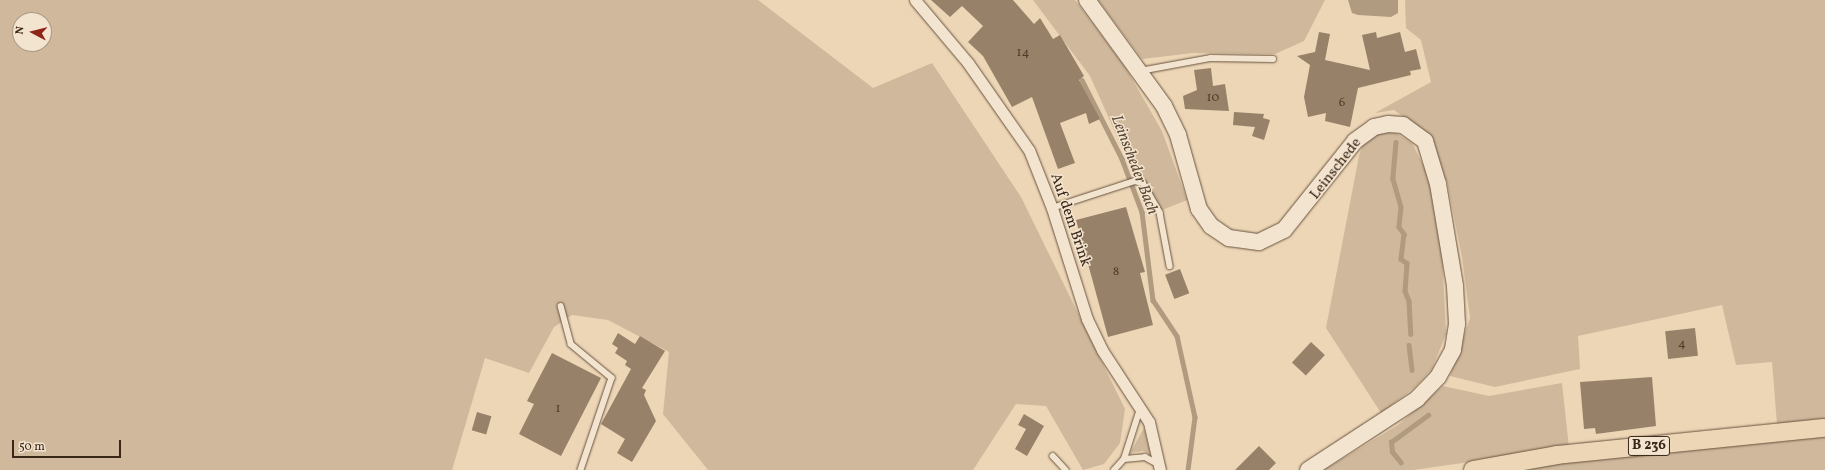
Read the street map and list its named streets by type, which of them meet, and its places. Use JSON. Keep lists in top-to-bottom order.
{
  "streets": {
    "main road": ["Leinschede", "B 236"],
    "street": ["Auf dem Brink"]
  },
  "water": ["Leinscheder Bach"],
  "house_numbers": [
    "14",
    "10",
    "6",
    "8",
    "4",
    "1"
  ],
  "scale_bar": "50 m",
  "north": "left"
}
